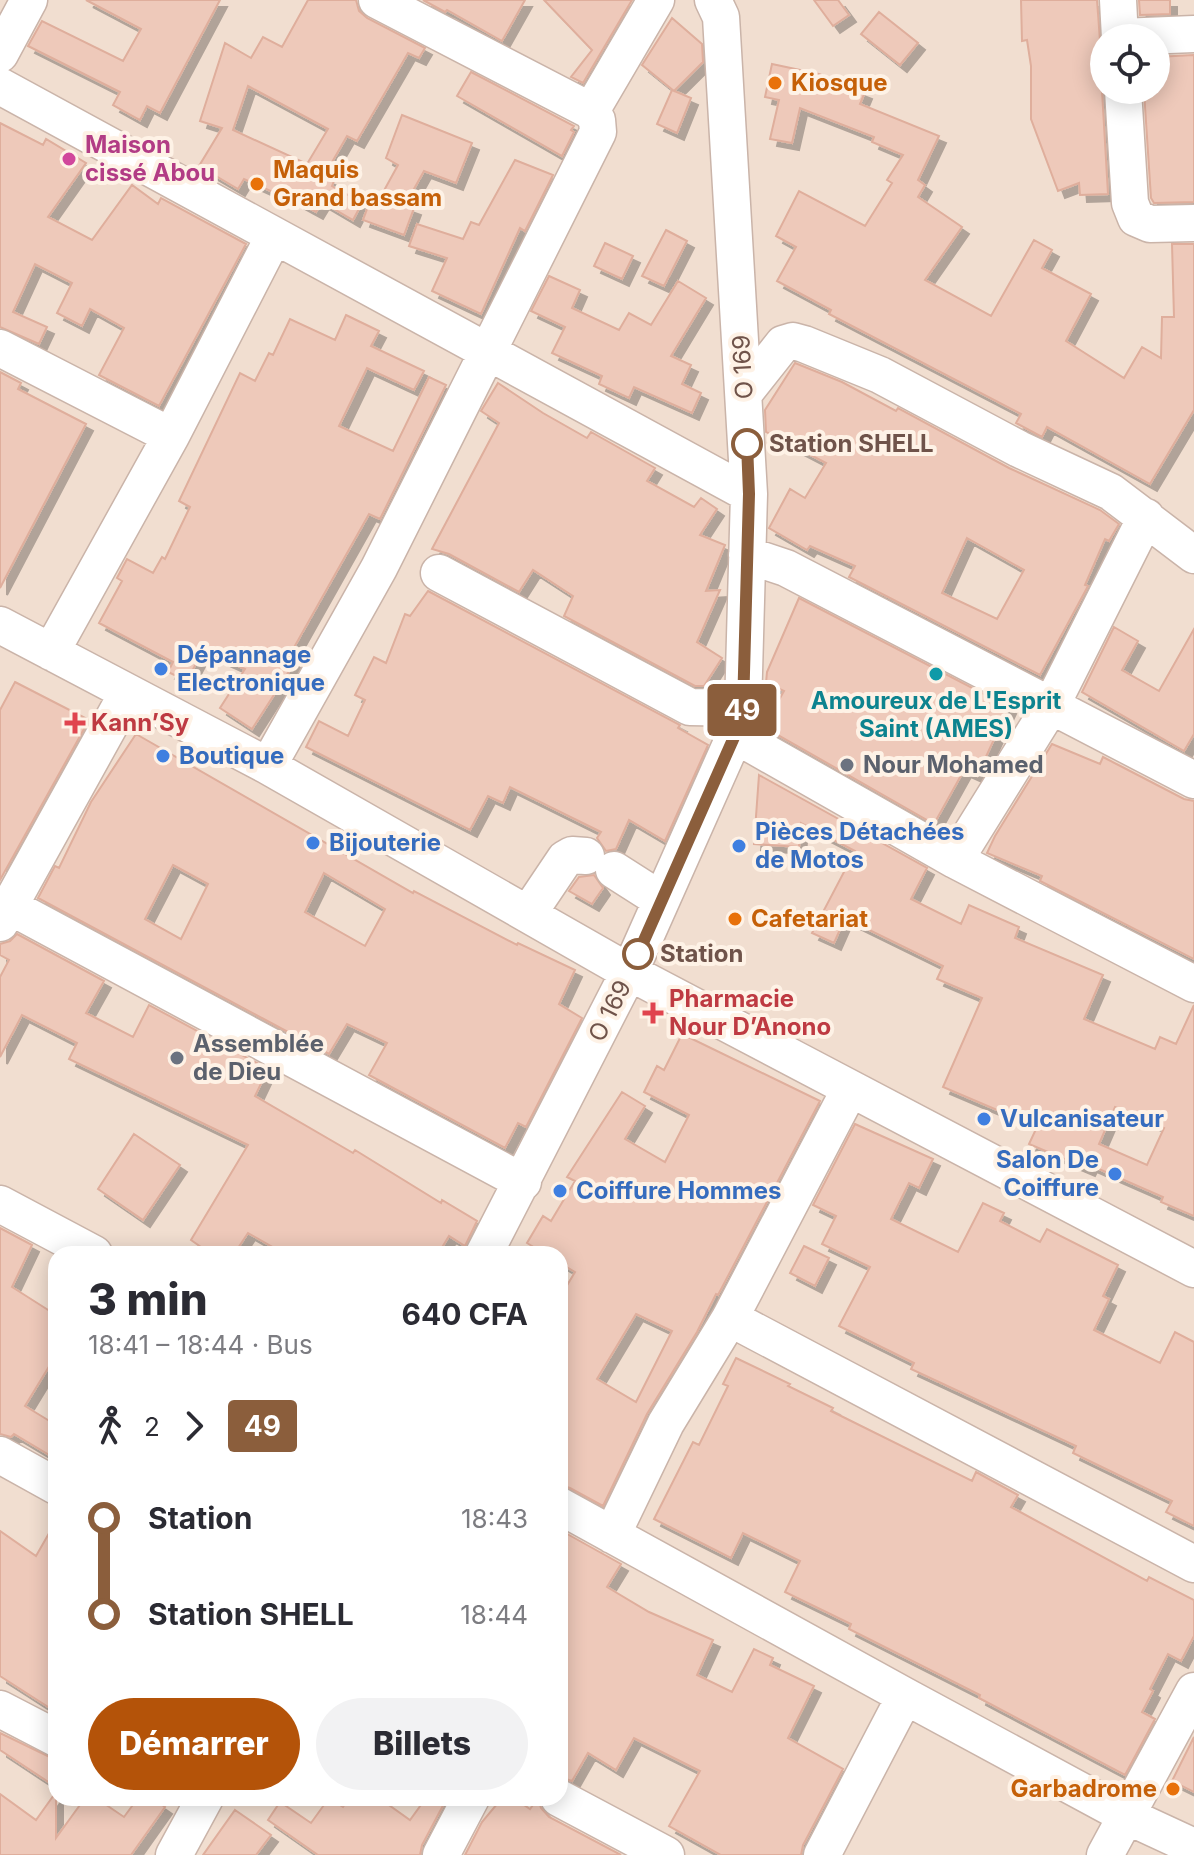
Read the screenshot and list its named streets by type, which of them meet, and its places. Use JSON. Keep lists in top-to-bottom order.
{
  "streets": {
    "street": ["O 169"]
  },
  "places": {
    "other": [
      "Kiosque",
      "Maison cissé Abou",
      "Maquis Grand bassam",
      "Station SHELL",
      "Dépannage Electronique",
      "Amoureux de L'Esprit Saint (AMES)",
      "Boutique",
      "Nour Mohamed",
      "Bijouterie",
      "Pièces Détachées de Motos",
      "Cafetariat",
      "Station",
      "Assemblée de Dieu",
      "Vulcanisateur",
      "Salon De Coiffure",
      "Coiffure Hommes",
      "Garbadrome"
    ],
    "health": ["Kann’Sy", "Pharmacie Nour D’Anono"]
  },
  "lines": ["bus line 49"],
  "page": {
    "on_map": "49",
    "heading": ["3 min", "18:41 – 18:44 · Bus", "640 CFA"],
    "legs": ["2", "49"],
    "list": [
      {
        "name": "Station",
        "value": "18:43"
      },
      {
        "name": "Station SHELL",
        "value": "18:44"
      }
    ],
    "buttons": ["Démarrer", "Billets"]
  }
}
